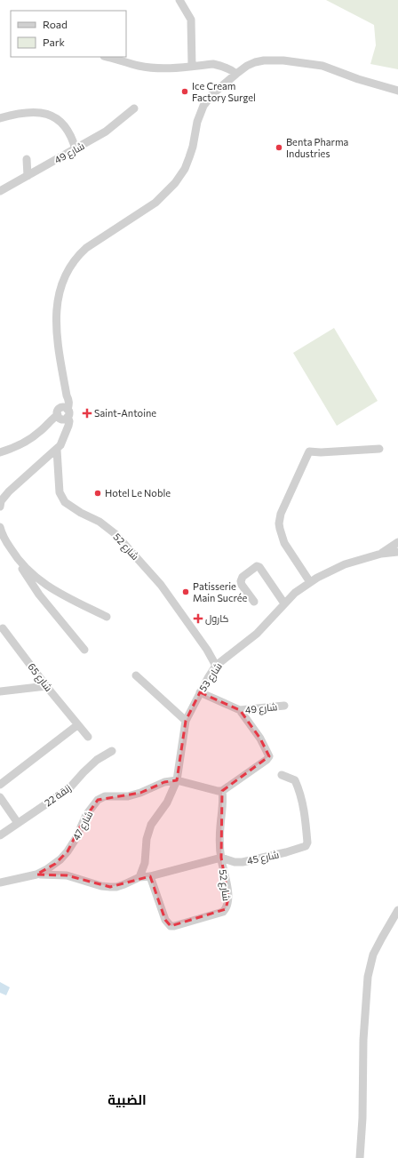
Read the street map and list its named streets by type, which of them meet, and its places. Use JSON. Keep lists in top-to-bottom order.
{
  "streets": {
    "street": [
      "شارع 49",
      "شارع 52",
      "شارع 65",
      "شارع 53",
      "زنقة 22",
      "شارع 47",
      "شارع 45"
    ]
  },
  "crossings": [
    ["شارع 49", "شارع 53"],
    ["شارع 52", "شارع 53"],
    ["شارع 52", "شارع 45"],
    ["شارع 53", "شارع 47"],
    ["شارع 53", "شارع 45"],
    ["شارع 47", "شارع 45"]
  ],
  "districts": ["الضبية"],
  "places": {
    "other": [
      "Ice Cream Factory Surgel",
      "Benta Pharma Industries",
      "Hotel Le Noble",
      "Patisserie Main Sucrée"
    ],
    "health": ["Saint-Antoine", "كارول"]
  },
  "legend": ["Road", "Park"]
}
